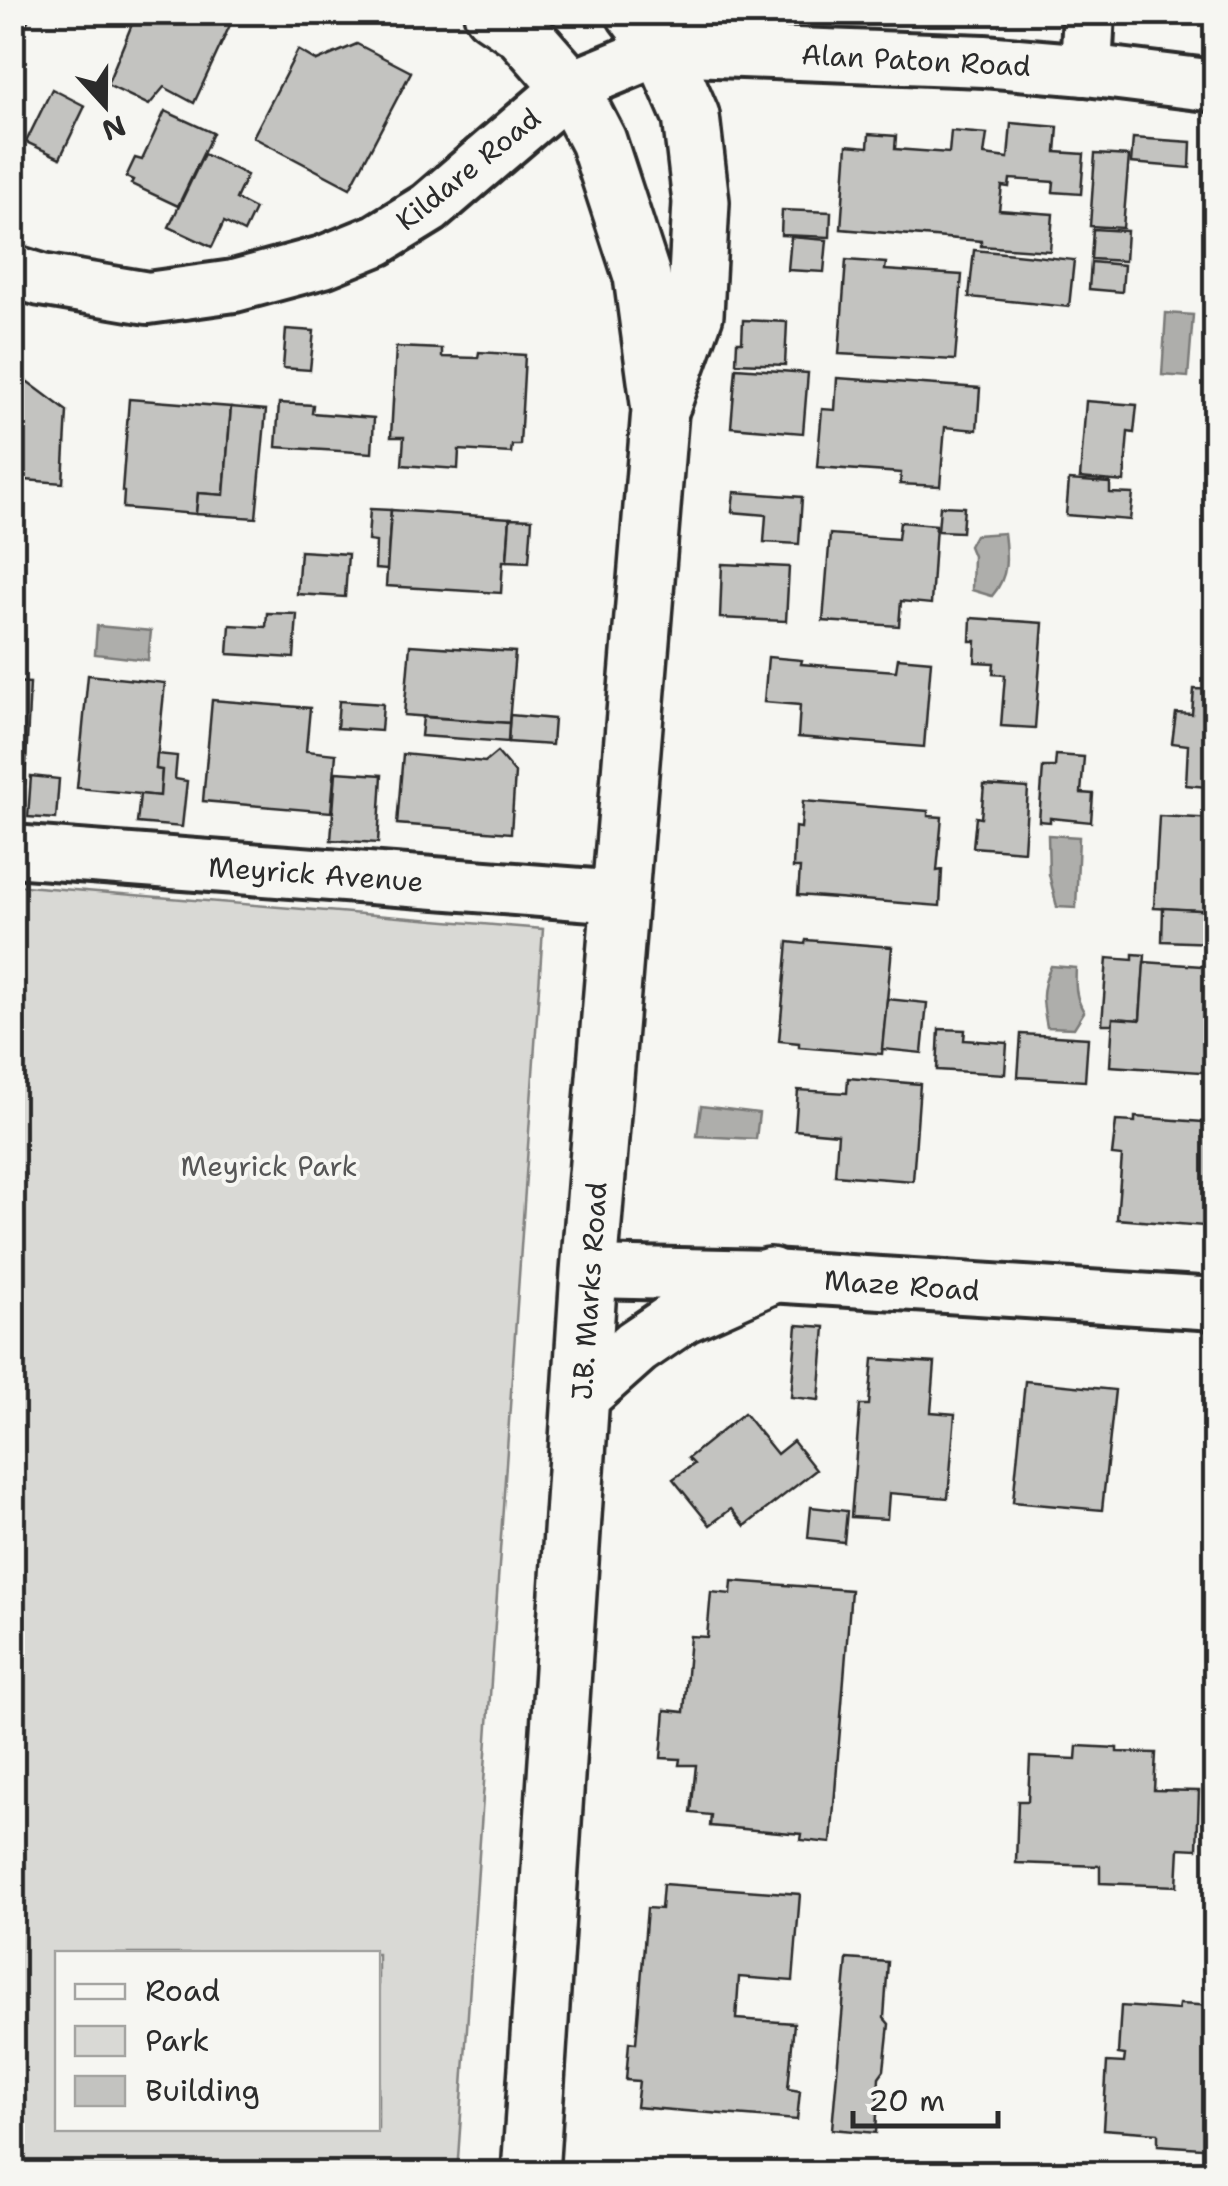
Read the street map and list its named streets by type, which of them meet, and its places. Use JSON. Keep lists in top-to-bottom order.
{
  "streets": {
    "street": [
      "Alan Paton Road",
      "Kildare Road",
      "Meyrick Avenue",
      "Maze Road",
      "J.B. Marks Road"
    ]
  },
  "crossings": [
    ["Alan Paton Road", "Kildare Road"],
    ["Alan Paton Road", "J.B. Marks Road"],
    ["Kildare Road", "J.B. Marks Road"],
    ["Meyrick Avenue", "J.B. Marks Road"],
    ["Maze Road", "J.B. Marks Road"]
  ],
  "parks": ["Meyrick Park"],
  "legend": ["Road", "Park", "Building"],
  "scale_bar": "20 m",
  "north": "bottom"
}
